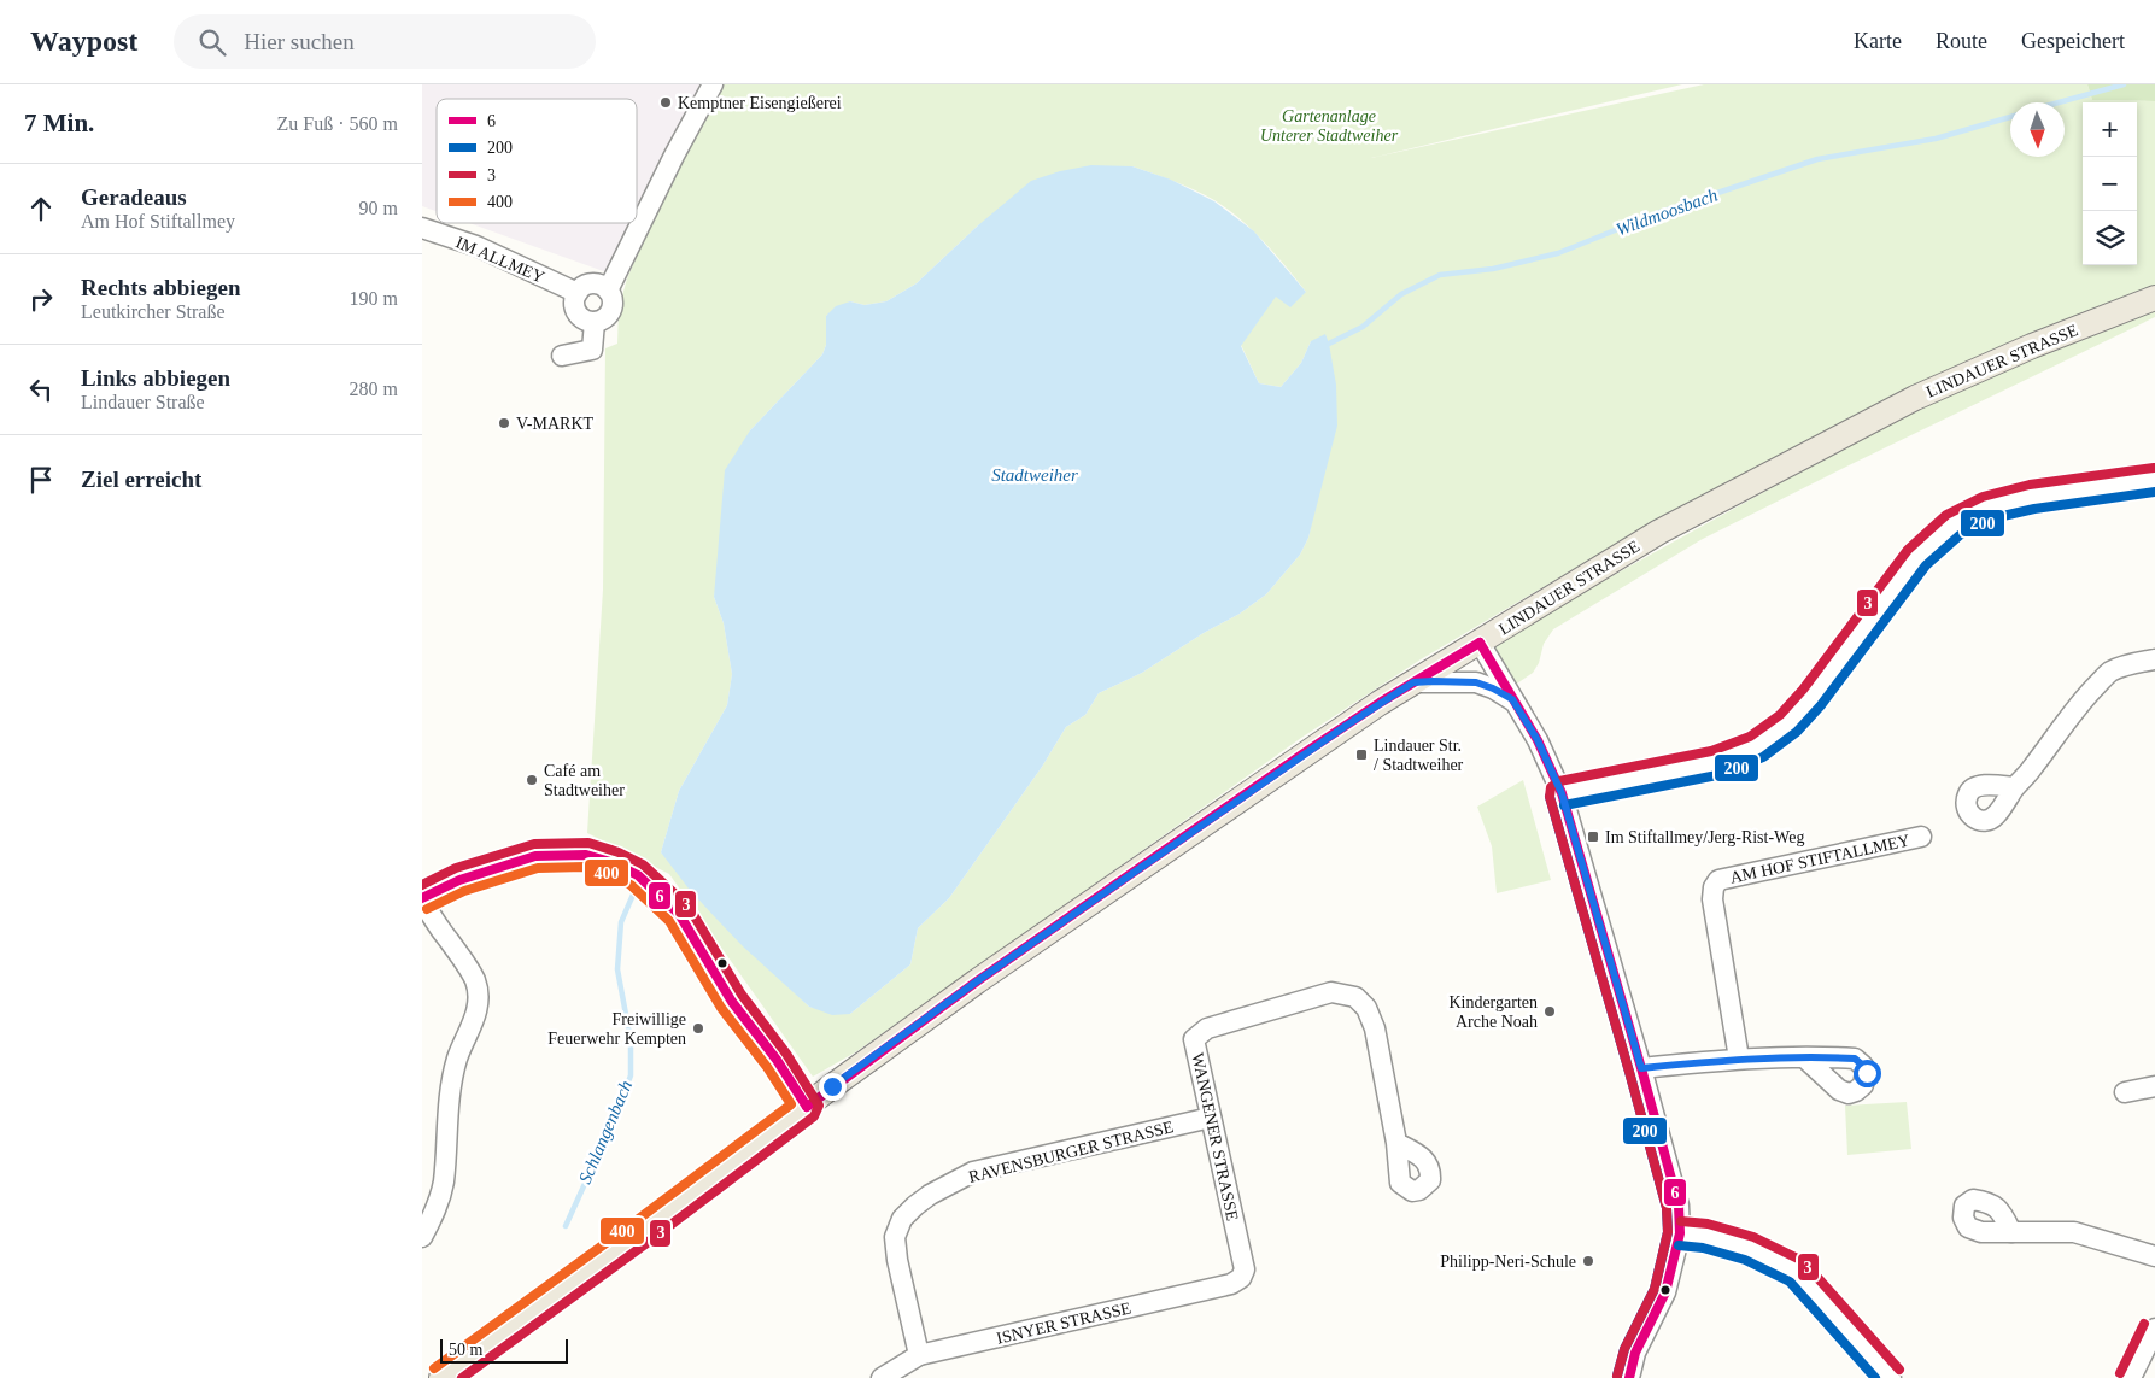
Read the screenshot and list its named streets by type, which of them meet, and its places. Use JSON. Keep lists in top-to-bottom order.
{
  "streets": {
    "main road": ["LINDAUER STRASSE"],
    "street": [
      "IM ALLMEY",
      "AM HOF STIFTALLMEY",
      "WANGENER STRASSE",
      "RAVENSBURGER STRASSE",
      "ISNYER STRASSE"
    ]
  },
  "crossings": [
    ["WANGENER STRASSE", "RAVENSBURGER STRASSE"],
    ["WANGENER STRASSE", "ISNYER STRASSE"],
    ["RAVENSBURGER STRASSE", "ISNYER STRASSE"]
  ],
  "water": ["Wildmoosbach", "Stadtweiher", "Schlangenbach"],
  "parks": ["Gartenanlage Unterer Stadtweiher"],
  "places": {
    "other": [
      "Kemptner Eisengießerei",
      "V-MARKT",
      "Café am Stadtweiher",
      "Kindergarten Arche Noah",
      "Freiwillige Feuerwehr Kempten",
      "Philipp-Neri-Schule"
    ],
    "transit": ["Lindauer Str. / Stadtweiher", "Im Stiftallmey/Jerg-Rist-Weg"]
  },
  "lines": [
    "transit line 3",
    "transit line 200",
    "transit line 6",
    "transit line 400"
  ],
  "legend": [
    "6",
    "200",
    "3",
    "400"
  ],
  "scale_bar": "50 m",
  "north": "bottom",
  "page": {
    "header": "Waypost",
    "search": "Hier suchen",
    "nav": ["Karte", "Route", "Gespeichert"],
    "heading": ["7 Min.", "Zu Fuß · 560 m"],
    "map_buttons": ["+", "−"],
    "list": [
      ["Geradeaus", "Am Hof Stiftallmey", "90 m"],
      ["Rechts abbiegen", "Leutkircher Straße", "190 m"],
      ["Links abbiegen", "Lindauer Straße", "280 m"],
      "Ziel erreicht"
    ],
    "scale": "50 m"
  }
}
